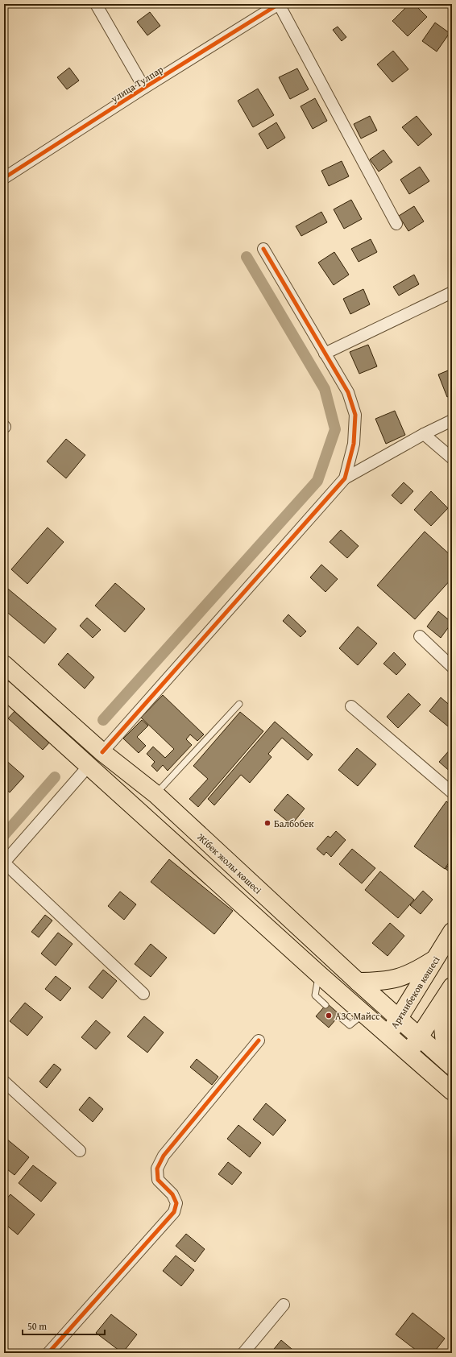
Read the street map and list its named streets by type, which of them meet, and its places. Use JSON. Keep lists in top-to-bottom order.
{
  "streets": {
    "main road": ["Жібек жолы көшесі", "Арғынбеков көшесі"],
    "street": ["улица Тулпар"]
  },
  "crossings": [
    ["Жібек жолы көшесі", "Арғынбеков көшесі"]
  ],
  "places": ["Балбобек", "АЗС Майсс"],
  "scale_bar": "50 m"
}
